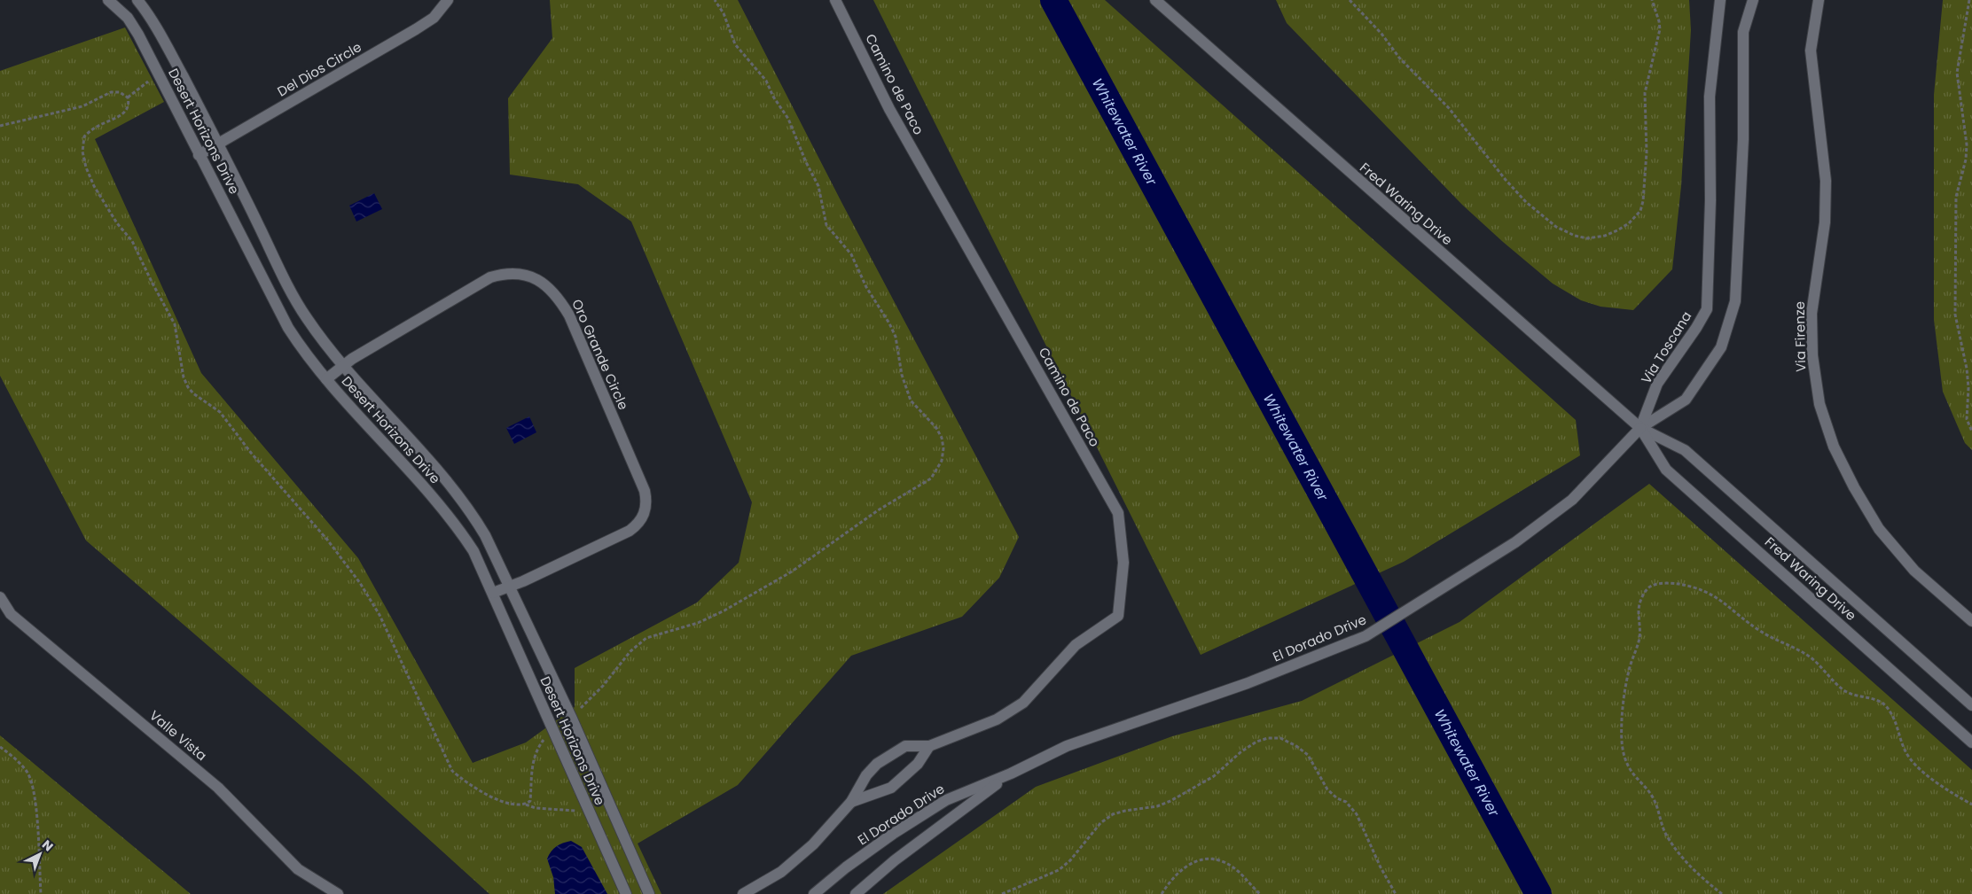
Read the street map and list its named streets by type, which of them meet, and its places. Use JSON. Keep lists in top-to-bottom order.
{
  "streets": {
    "street": [
      "Del Dios Circle",
      "Camino de Paco",
      "Desert Horizons Drive",
      "Fred Waring Drive",
      "Via Firenze",
      "Via Toscana",
      "Oro Grande Circle",
      "El Dorado Drive",
      "Valle Vista"
    ]
  },
  "crossings": [
    ["Del Dios Circle", "Desert Horizons Drive"],
    ["Desert Horizons Drive", "Oro Grande Circle"],
    ["Fred Waring Drive", "Via Toscana"],
    ["Fred Waring Drive", "El Dorado Drive"],
    ["Via Toscana", "El Dorado Drive"]
  ],
  "water": ["Whitewater River"],
  "north": "top right"
}
